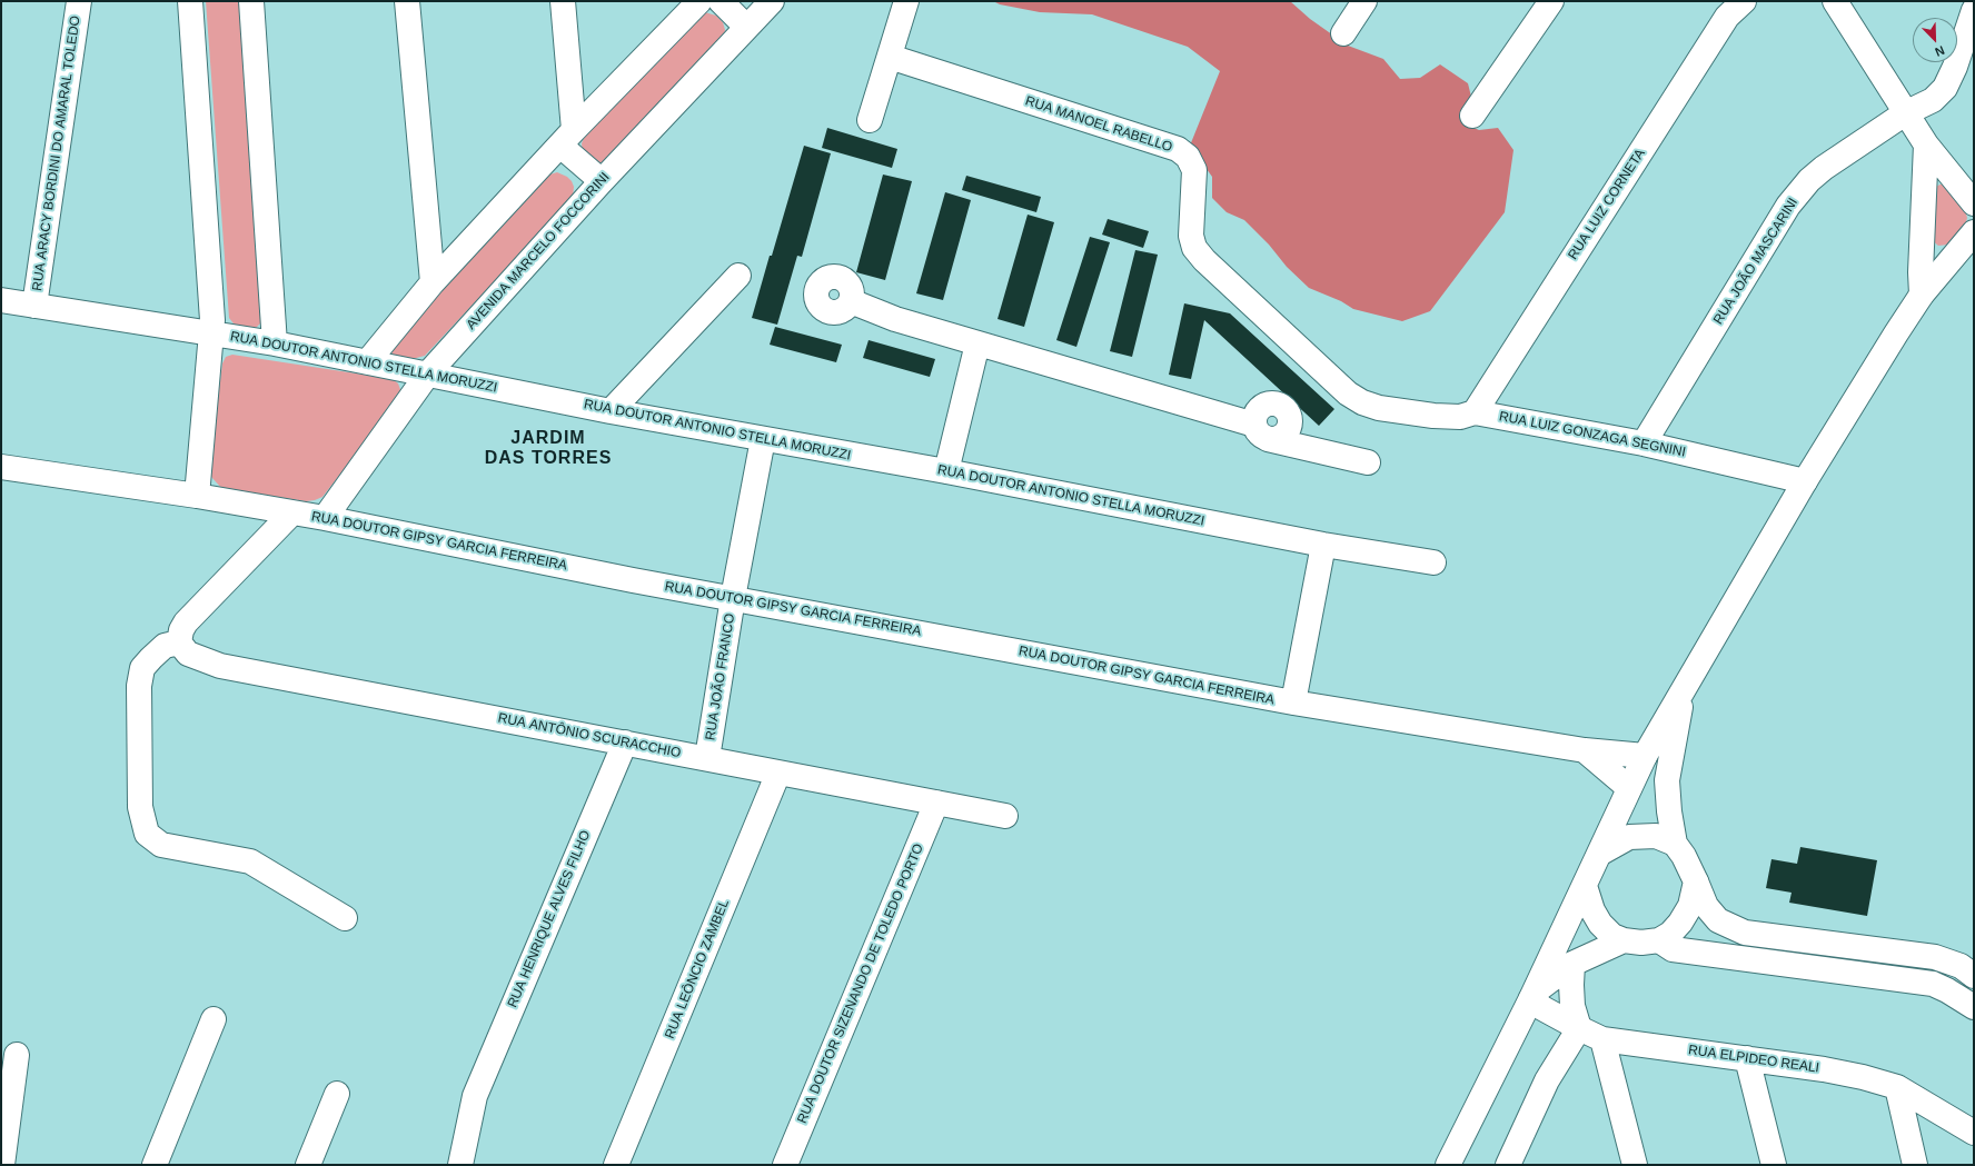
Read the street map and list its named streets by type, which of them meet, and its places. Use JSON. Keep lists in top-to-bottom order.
{
  "streets": {
    "street": [
      "RUA MANOEL RABELLO",
      "RUA ARACY BORDINI DO AMARAL TOLEDO",
      "RUA LUIZ CORNETA",
      "AVENIDA MARCELO FOCCORINI",
      "RUA JOÃO MASCARINI",
      "RUA DOUTOR ANTONIO STELLA MORUZZI",
      "RUA LUIZ GONZAGA SEGNINI",
      "RUA DOUTOR GIPSY GARCIA FERREIRA",
      "RUA JOÃO FRANCO",
      "RUA ANTÔNIO SCURACCHIO",
      "RUA HENRIQUE ALVES FILHO",
      "RUA LEÔNCIO ZAMBEL",
      "RUA DOUTOR SIZENANDO DE TOLEDO PORTO",
      "RUA ELPIDEO REALI"
    ]
  },
  "crossings": [
    ["RUA MANOEL RABELLO", "RUA LUIZ GONZAGA SEGNINI"],
    ["RUA ARACY BORDINI DO AMARAL TOLEDO", "RUA DOUTOR ANTONIO STELLA MORUZZI"],
    ["RUA LUIZ CORNETA", "RUA LUIZ GONZAGA SEGNINI"],
    ["AVENIDA MARCELO FOCCORINI", "RUA DOUTOR ANTONIO STELLA MORUZZI"],
    ["AVENIDA MARCELO FOCCORINI", "RUA DOUTOR GIPSY GARCIA FERREIRA"],
    ["RUA JOÃO MASCARINI", "RUA LUIZ GONZAGA SEGNINI"],
    ["RUA DOUTOR ANTONIO STELLA MORUZZI", "RUA JOÃO FRANCO"],
    ["RUA DOUTOR GIPSY GARCIA FERREIRA", "RUA JOÃO FRANCO"],
    ["RUA JOÃO FRANCO", "RUA ANTÔNIO SCURACCHIO"],
    ["RUA ANTÔNIO SCURACCHIO", "RUA HENRIQUE ALVES FILHO"],
    ["RUA ANTÔNIO SCURACCHIO", "RUA LEÔNCIO ZAMBEL"],
    ["RUA ANTÔNIO SCURACCHIO", "RUA DOUTOR SIZENANDO DE TOLEDO PORTO"]
  ],
  "districts": ["JARDIM DAS TORRES"],
  "north": "bottom right"
}
